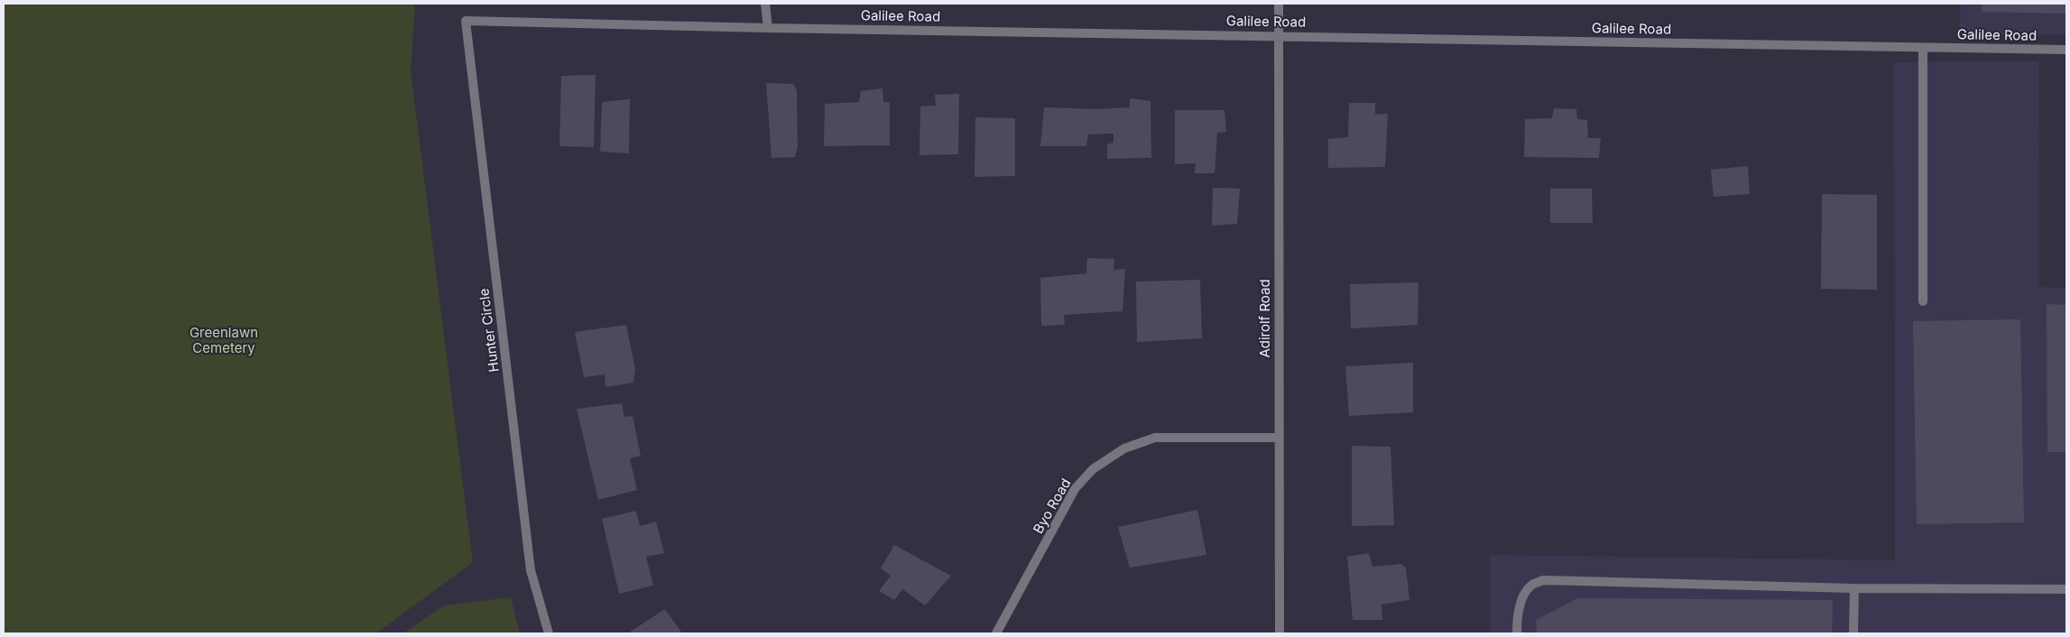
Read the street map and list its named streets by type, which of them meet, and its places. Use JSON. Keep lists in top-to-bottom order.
{
  "streets": {
    "street": [
      "Galilee Road",
      "Adirolf Road",
      "Hunter Circle",
      "Byo Road"
    ]
  },
  "crossings": [
    ["Galilee Road", "Adirolf Road"],
    ["Galilee Road", "Hunter Circle"],
    ["Adirolf Road", "Byo Road"]
  ],
  "parks": ["Greenlawn Cemetery"]
}
